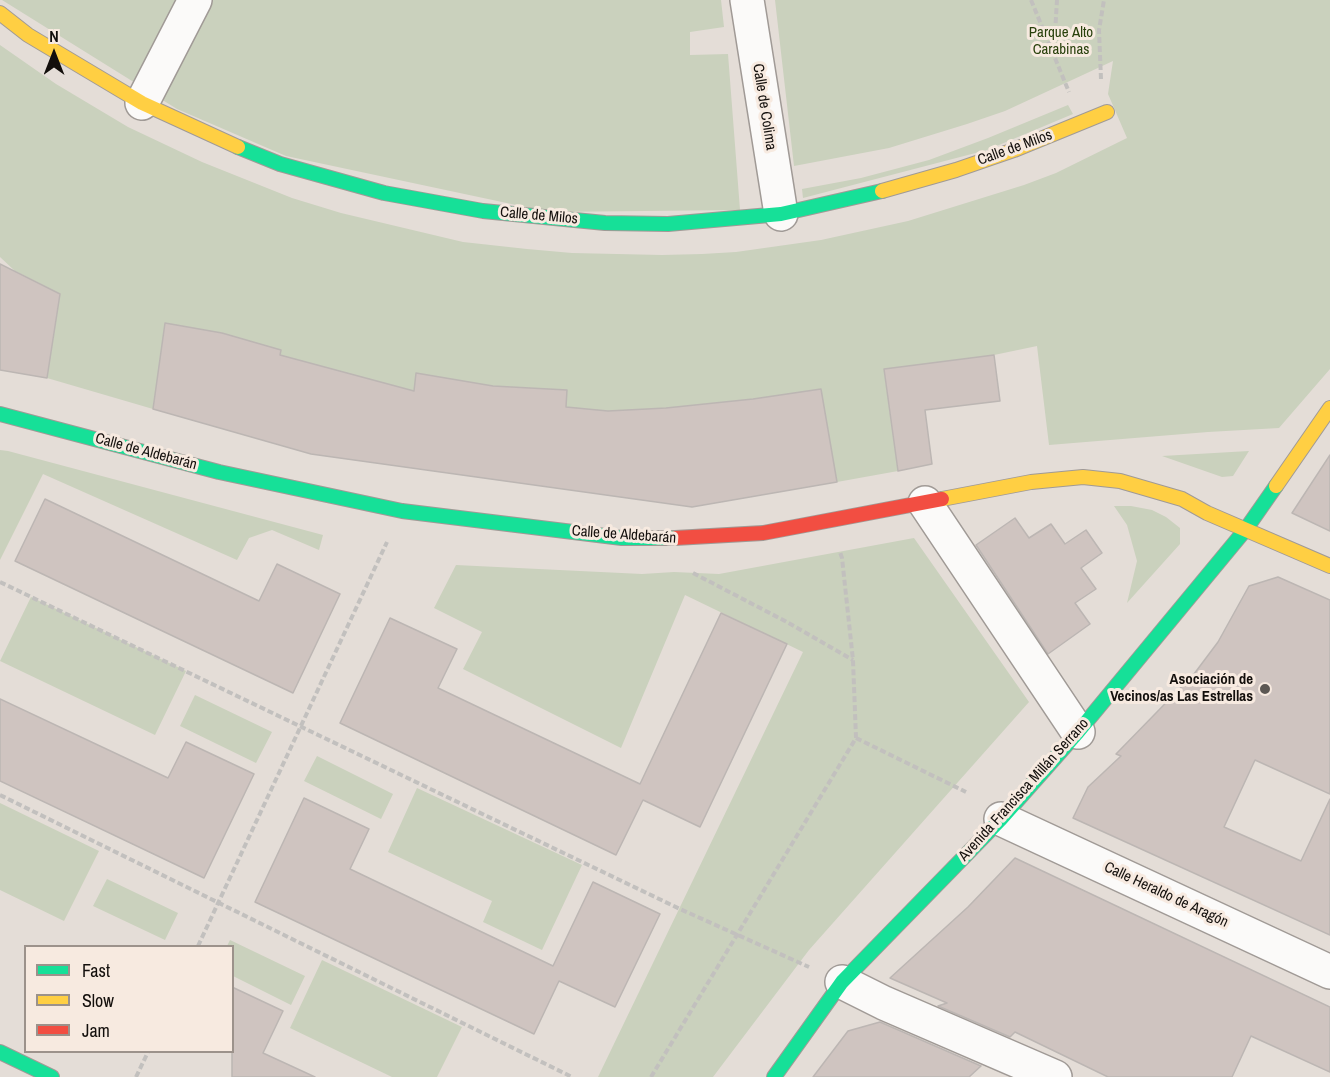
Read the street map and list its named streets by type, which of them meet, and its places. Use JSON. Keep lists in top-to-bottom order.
{
  "streets": {
    "street": [
      "Calle de Colima",
      "Calle de Milos",
      "Calle de Aldebarán",
      "Avenida Francisca Millán Serrano",
      "Calle Heraldo de Aragón"
    ]
  },
  "crossings": [
    ["Calle de Colima", "Calle de Milos"],
    ["Calle de Aldebarán", "Avenida Francisca Millán Serrano"],
    ["Avenida Francisca Millán Serrano", "Calle Heraldo de Aragón"]
  ],
  "parks": ["Parque Alto Carabinas"],
  "places": ["Asociación de Vecinos/as Las Estrellas"],
  "legend": ["Fast", "Slow", "Jam"],
  "north": "top"
}
